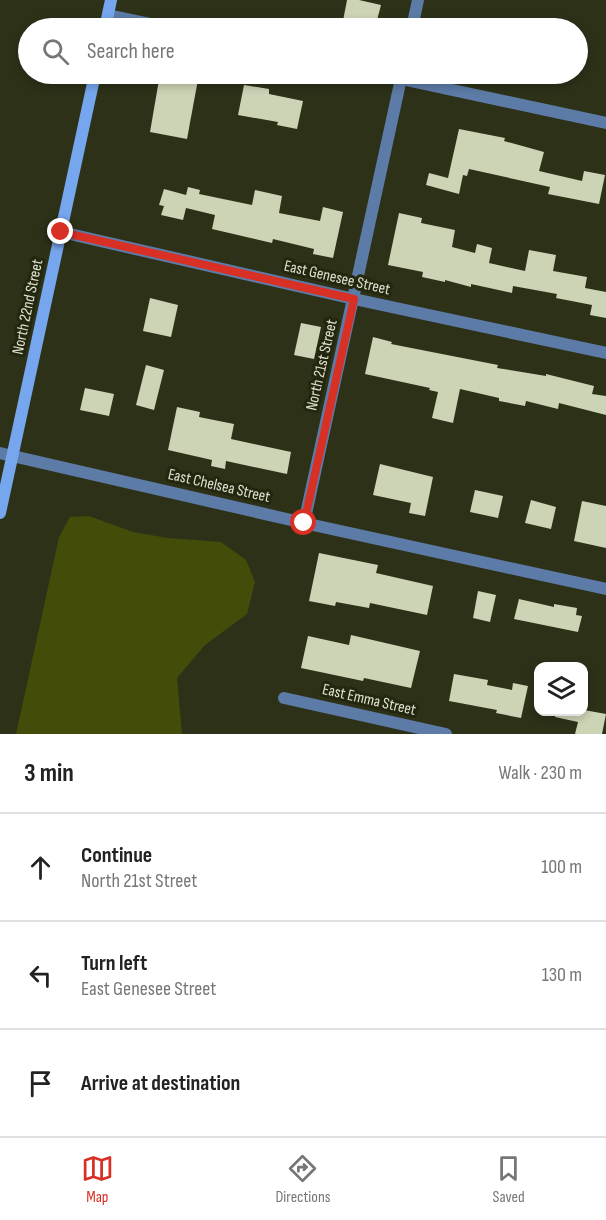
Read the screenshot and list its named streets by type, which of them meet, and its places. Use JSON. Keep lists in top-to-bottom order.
{
  "streets": {
    "main road": ["North 22nd Street"],
    "street": [
      "East Genesee Street",
      "North 21st Street",
      "East Chelsea Street",
      "East Emma Street"
    ]
  },
  "crossings": [
    ["East Genesee Street", "North 22nd Street"],
    ["East Genesee Street", "North 21st Street"],
    ["North 22nd Street", "East Chelsea Street"],
    ["North 21st Street", "East Chelsea Street"]
  ],
  "page": {
    "search": "Search here",
    "heading": ["3 min", "Walk · 230 m"],
    "list": [
      ["Continue", "North 21st Street", "100 m"],
      ["Turn left", "East Genesee Street", "130 m"],
      "Arrive at destination"
    ],
    "nav": ["Map", "Directions", "Saved"]
  }
}
